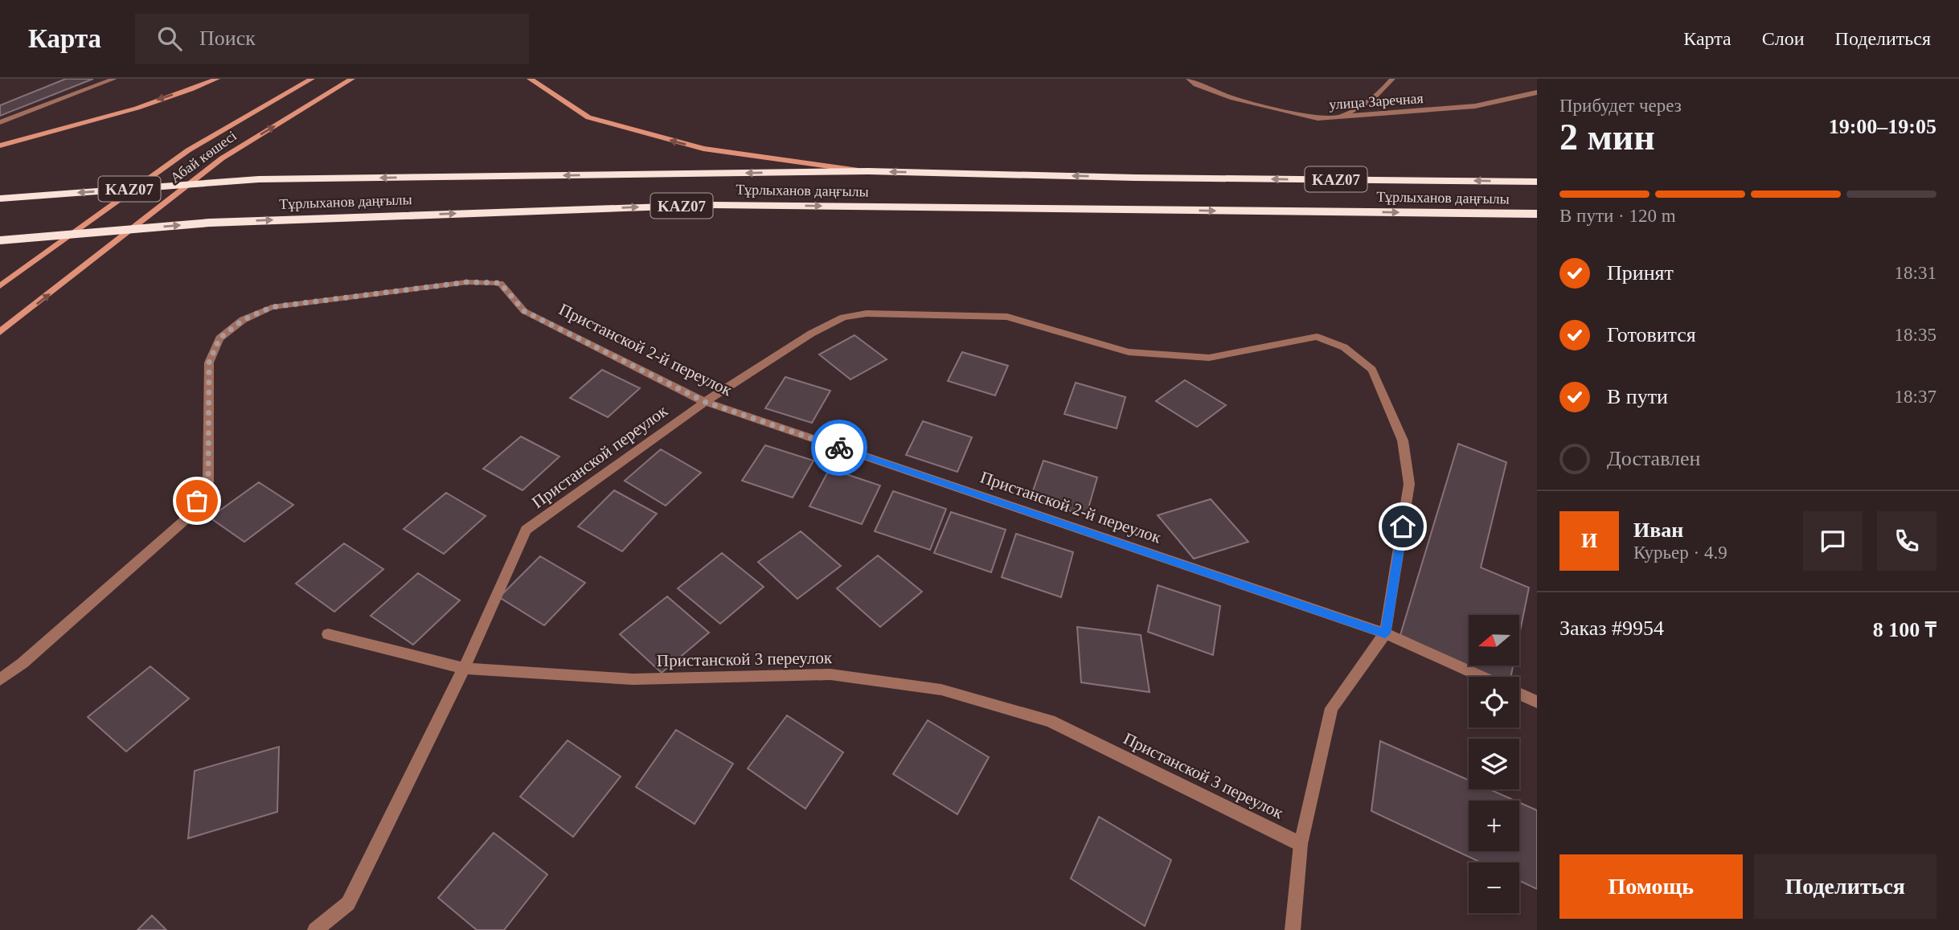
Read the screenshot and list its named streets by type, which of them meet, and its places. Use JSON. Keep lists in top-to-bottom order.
{
  "streets": {
    "highway": ["KAZ07", "Тұрлыханов даңғылы"],
    "main road": ["Абай көшесі"],
    "street": [
      "улица Заречная",
      "Пристанской 2-й переулок",
      "Пристанской переулок",
      "Пристанской 3 переулок"
    ]
  },
  "crossings": [
    ["Пристанской 2-й переулок", "Пристанской переулок"],
    ["Пристанской переулок", "Пристанской 3 переулок"]
  ],
  "north": "left",
  "page": {
    "header": "Карта",
    "search": "Поиск",
    "nav": ["Карта", "Слои", "Поделиться"],
    "heading": ["2 мин", "Прибудет через", "19:00–19:05"],
    "panel": [
      "Иван",
      "Курьер · 4.9",
      "Заказ #9954",
      "8 100 ₸"
    ],
    "bar": "В пути · 120 m",
    "list": [
      ["Принят", "18:31"],
      ["Готовится", "18:35"],
      ["В пути", "18:37"],
      "Доставлен"
    ],
    "round": "И",
    "map_buttons": ["+", "−"],
    "buttons": ["Помощь", "Поделиться"]
  }
}
